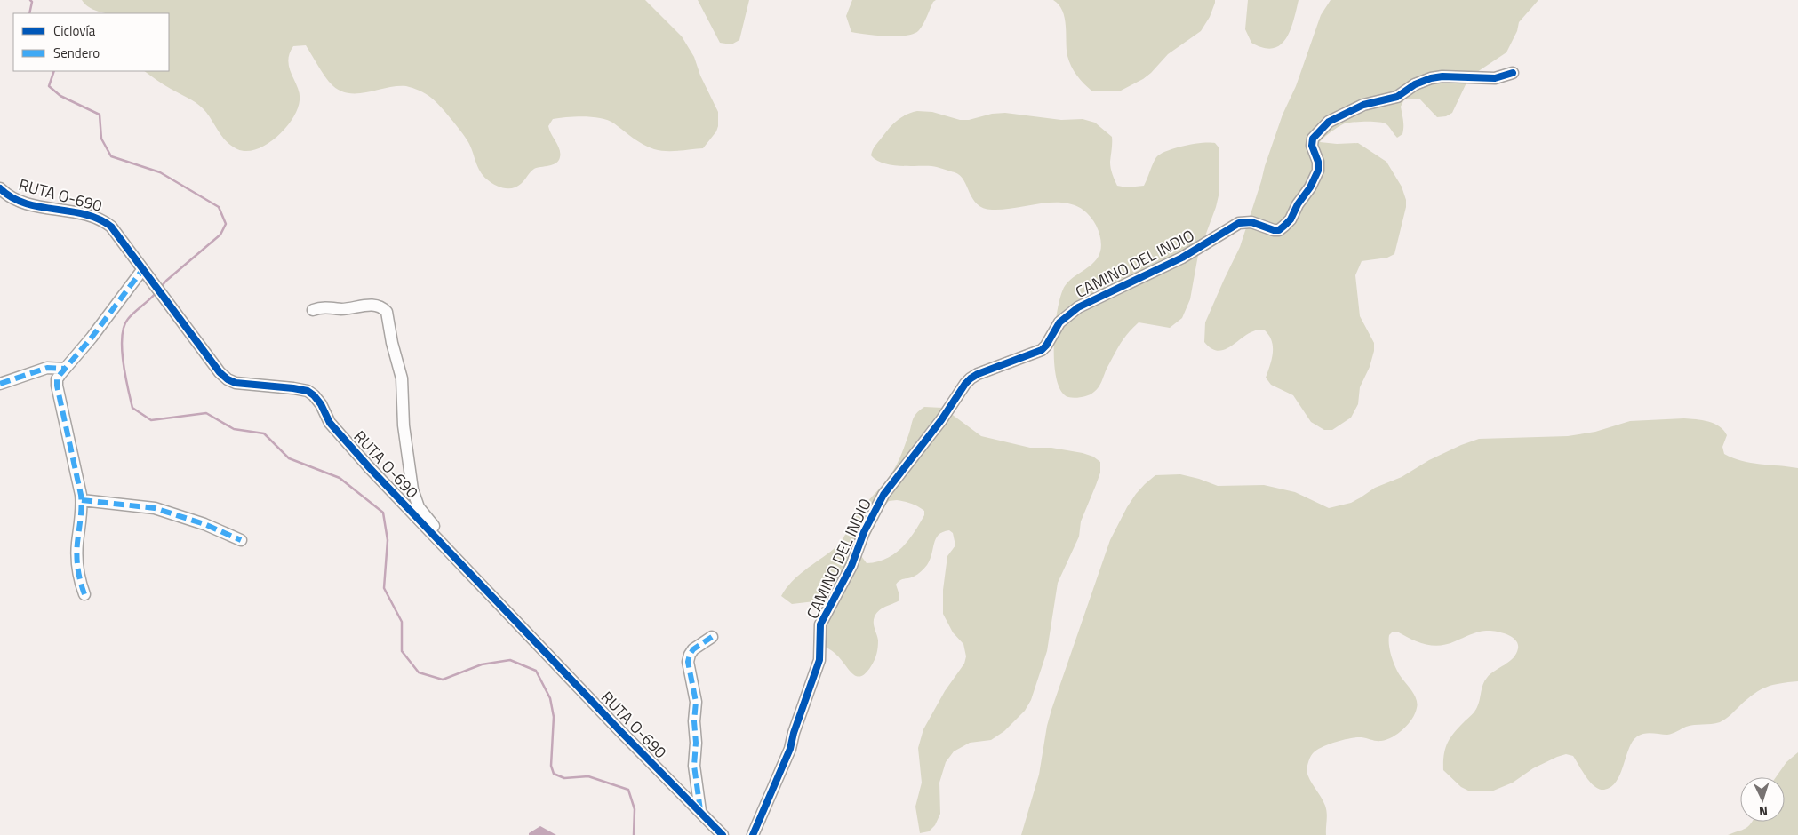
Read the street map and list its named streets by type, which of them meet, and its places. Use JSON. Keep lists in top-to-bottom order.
{
  "streets": {
    "street": ["RUTA O-690", "CAMINO DEL INDIO"]
  },
  "legend": ["Ciclovía", "Sendero"],
  "north": "bottom"
}
